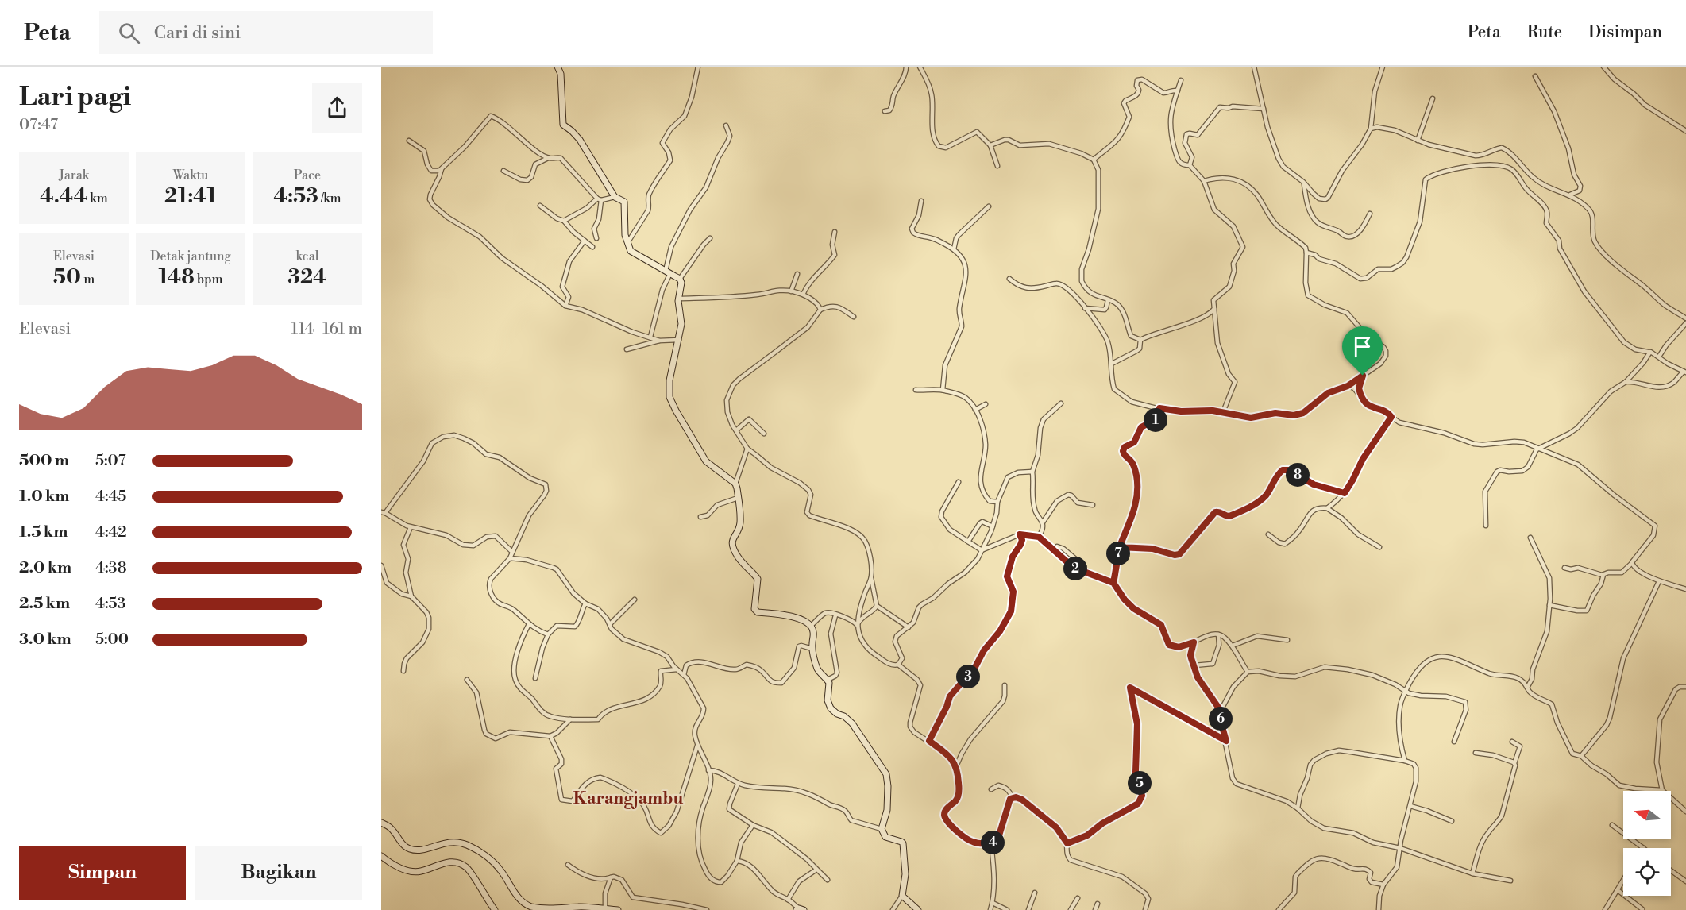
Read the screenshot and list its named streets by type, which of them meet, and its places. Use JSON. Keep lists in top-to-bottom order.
{
  "districts": ["Karangjambu"],
  "north": "left",
  "page": {
    "header": "Peta",
    "search": "Cari di sini",
    "nav": ["Peta", "Rute", "Disimpan"],
    "heading": ["Lari pagi", "07:47"],
    "stats": [
      ["Jarak", "4.44 km"],
      ["Waktu", "21:41"],
      ["Pace", "4:53 /km"],
      ["Elevasi", "50 m"],
      ["Detak jantung", "148 bpm"],
      ["kcal", "324"]
    ],
    "chart": ["Elevasi", "114–161 m"],
    "pins": [
      "1",
      "8",
      "7",
      "2",
      "3",
      "6",
      "5",
      "4"
    ],
    "list": [
      {
        "name": "500 m",
        "note": "5:07"
      },
      {
        "name": "1.0 km",
        "note": "4:45"
      },
      {
        "name": "1.5 km",
        "note": "4:42"
      },
      {
        "name": "2.0 km",
        "note": "4:38"
      },
      {
        "name": "2.5 km",
        "note": "4:53"
      },
      {
        "name": "3.0 km",
        "note": "5:00"
      }
    ],
    "buttons": ["Simpan", "Bagikan"]
  }
}
